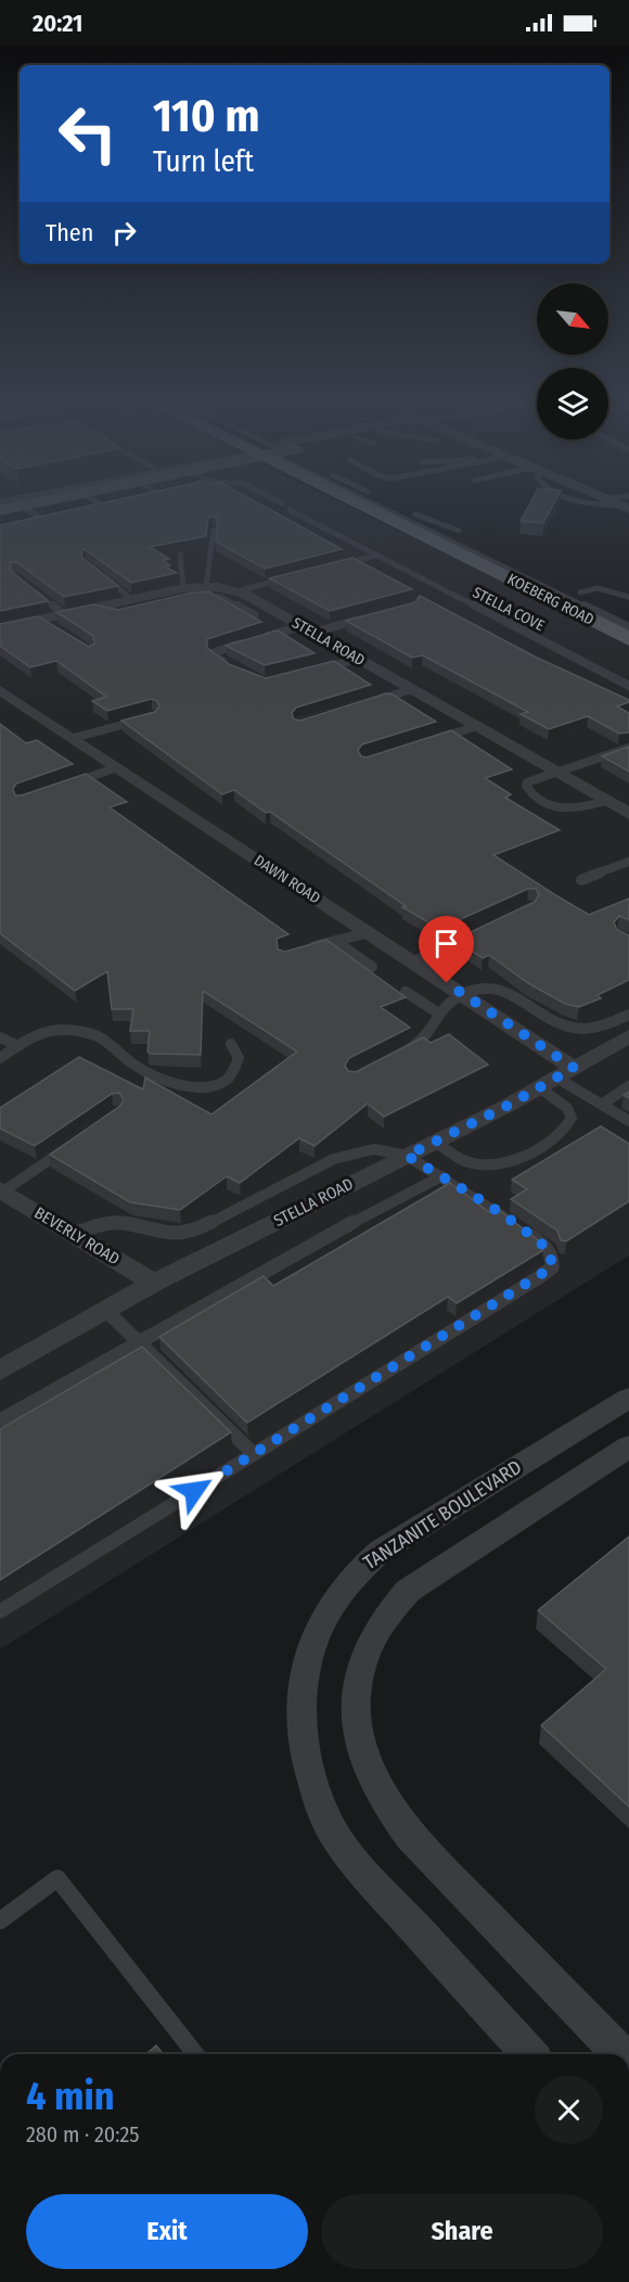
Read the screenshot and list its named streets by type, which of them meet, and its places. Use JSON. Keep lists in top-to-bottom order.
{
  "streets": {
    "main road": ["KOEBERG ROAD"],
    "street": [
      "STELLA ROAD",
      "DAWN ROAD",
      "BEVERLY ROAD",
      "TANZANITE BOULEVARD"
    ],
    "lane": ["STELLA COVE"]
  },
  "crossings": [
    ["STELLA ROAD", "DAWN ROAD"],
    ["STELLA ROAD", "BEVERLY ROAD"]
  ],
  "north": "bottom right",
  "page": {
    "status": "20:21",
    "turn": ["110 m", "Turn left"],
    "then": "Then",
    "heading": ["4 min", "280 m · 20:25"],
    "buttons": ["Exit", "Share"]
  }
}
